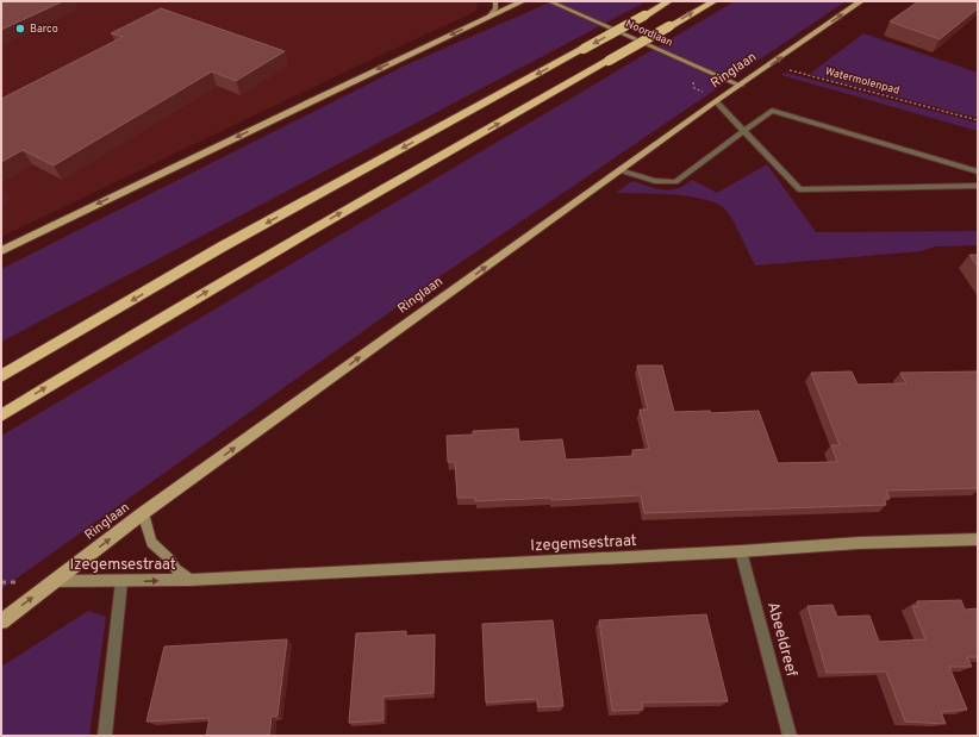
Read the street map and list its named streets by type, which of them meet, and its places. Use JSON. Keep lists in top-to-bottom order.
{
  "streets": {
    "main road": ["Ringlaan"],
    "street": ["Noordlaan", "Izegemsestraat", "Abeeldreef"],
    "path": ["Watermolenpad"]
  },
  "crossings": [
    ["Noordlaan", "Ringlaan"],
    ["Ringlaan", "Izegemsestraat"],
    ["Izegemsestraat", "Abeeldreef"]
  ],
  "one_way": ["Ringlaan"],
  "places": ["Barco"]
}
